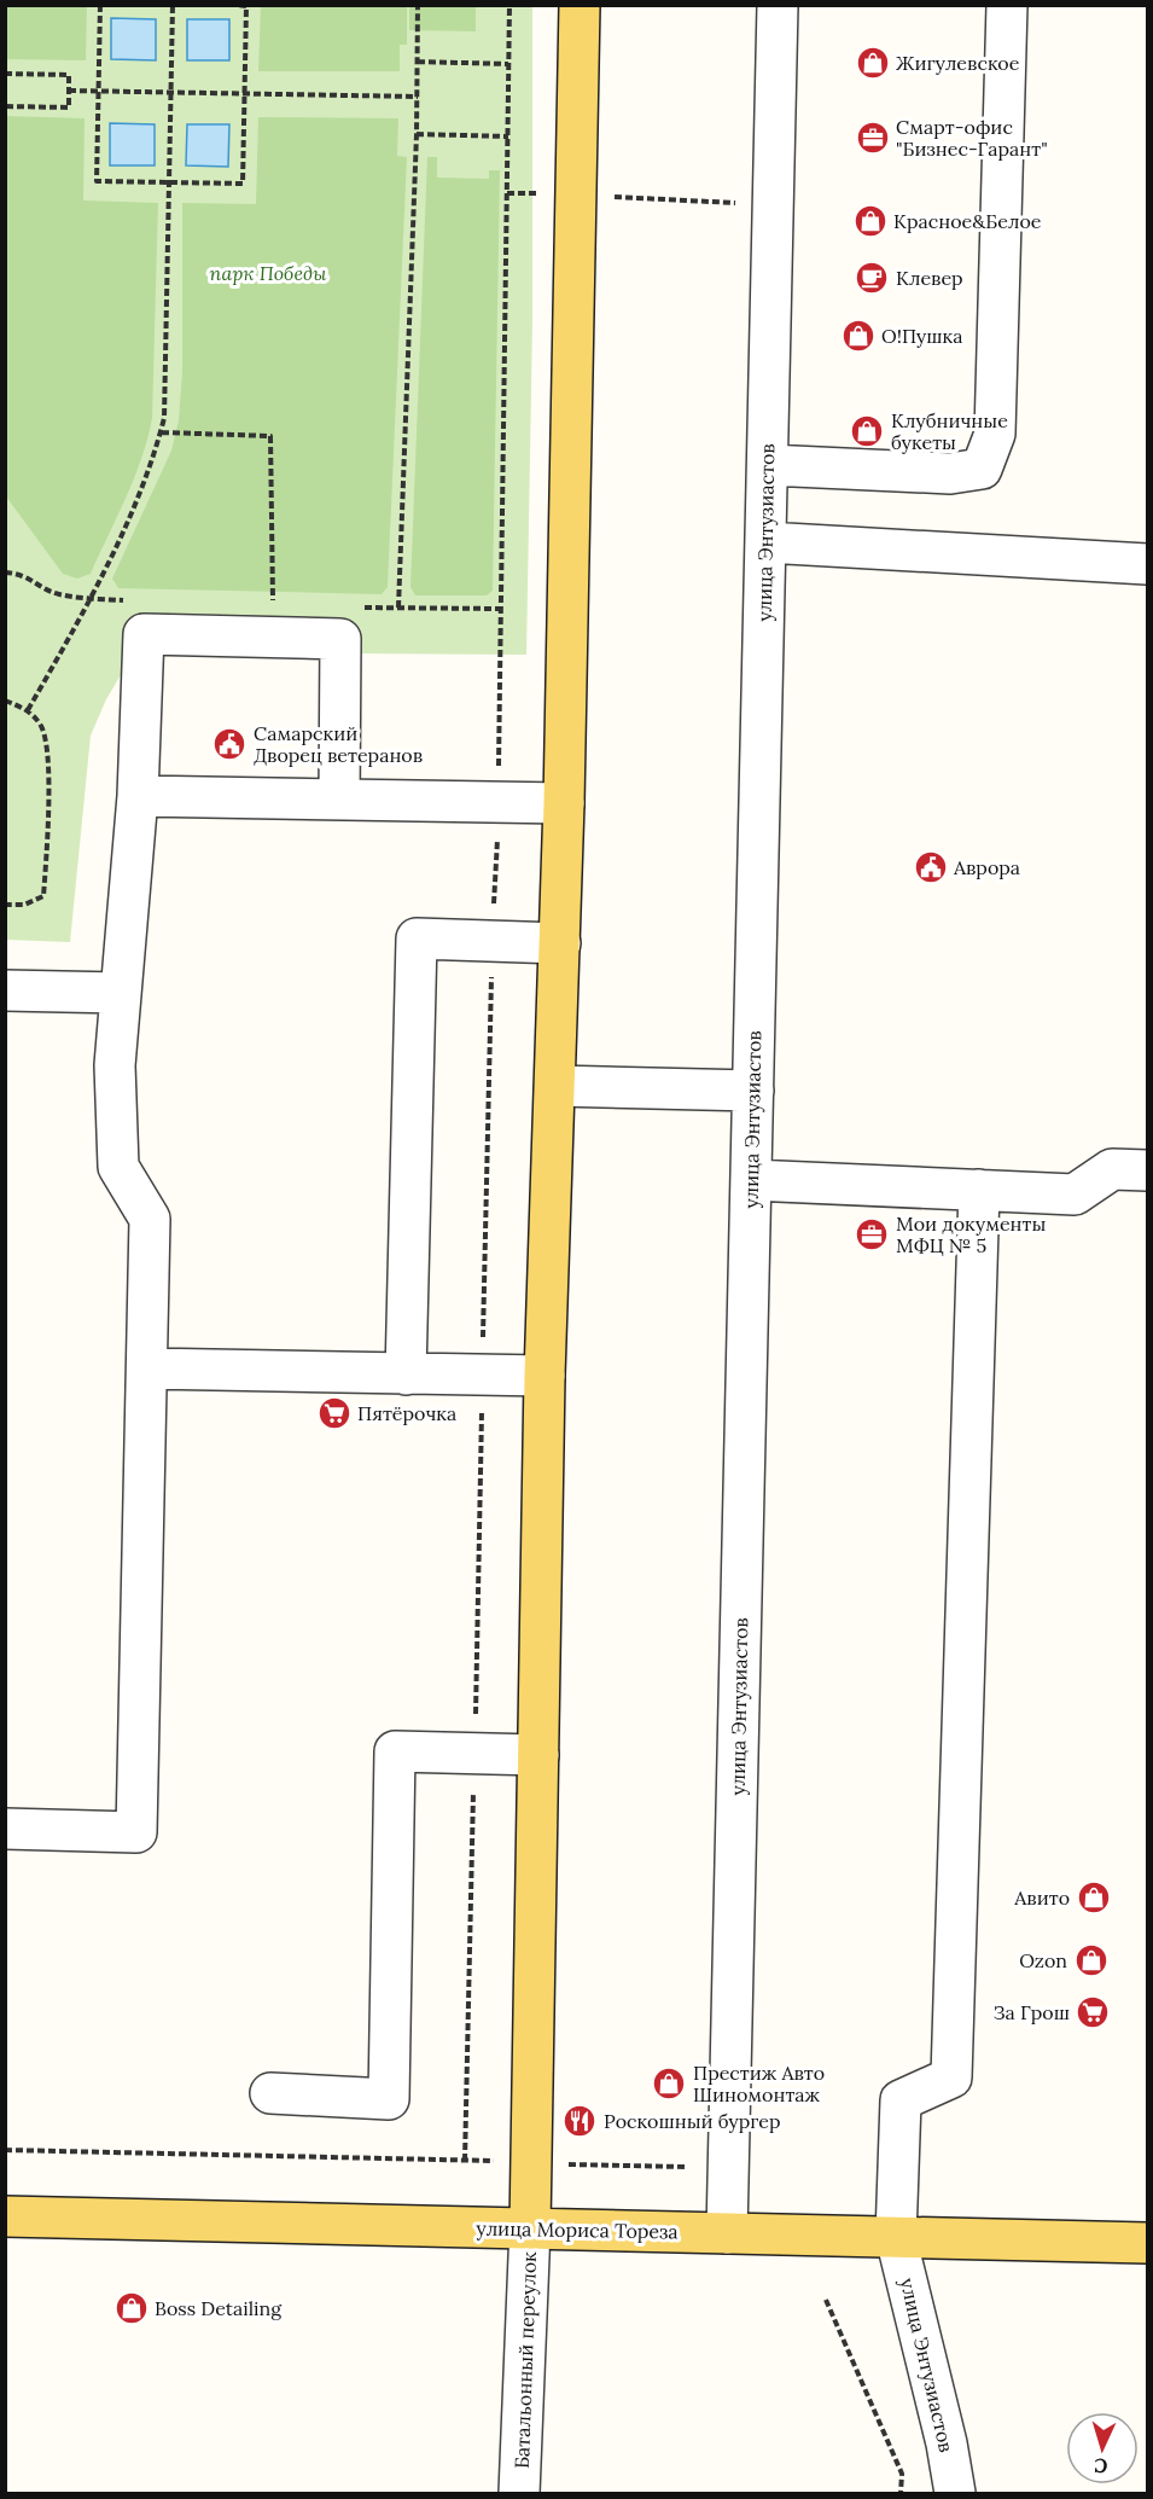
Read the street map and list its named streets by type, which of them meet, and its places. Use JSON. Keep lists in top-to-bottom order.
{
  "streets": {
    "main road": ["улица Мориса Тореза"],
    "street": ["улица Энтузиастов", "Батальонный переулок"]
  },
  "crossings": [
    ["улица Энтузиастов", "улица Мориса Тореза"],
    ["улица Мориса Тореза", "Батальонный переулок"]
  ],
  "parks": ["парк Победы"],
  "places": {
    "shop": [
      "Жигулевское",
      "Красное&Белое",
      "О!Пушка",
      "Клубничные букеты",
      "Авито",
      "Ozon",
      "Престиж Авто Шиномонтаж",
      "Boss Detailing"
    ],
    "office": ["Смарт-офис \"Бизнес-Гарант\"", "Мои документы МФЦ № 5"],
    "cafe": ["Клевер"],
    "public building": ["Самарский Дворец ветеранов", "Аврора"],
    "supermarket": ["Пятёрочка", "За Грош"],
    "restaurant": ["Роскошный бургер"]
  },
  "north": "bottom"
}
